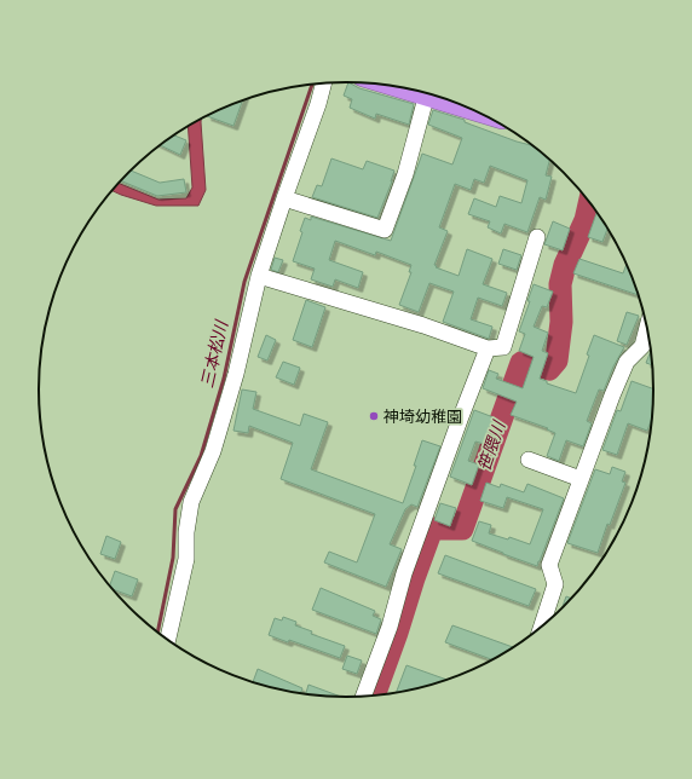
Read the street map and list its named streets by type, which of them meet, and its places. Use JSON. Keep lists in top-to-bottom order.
{
  "water": ["三本松川", "笹隈川"],
  "places": ["神埼幼稚園"]
}
